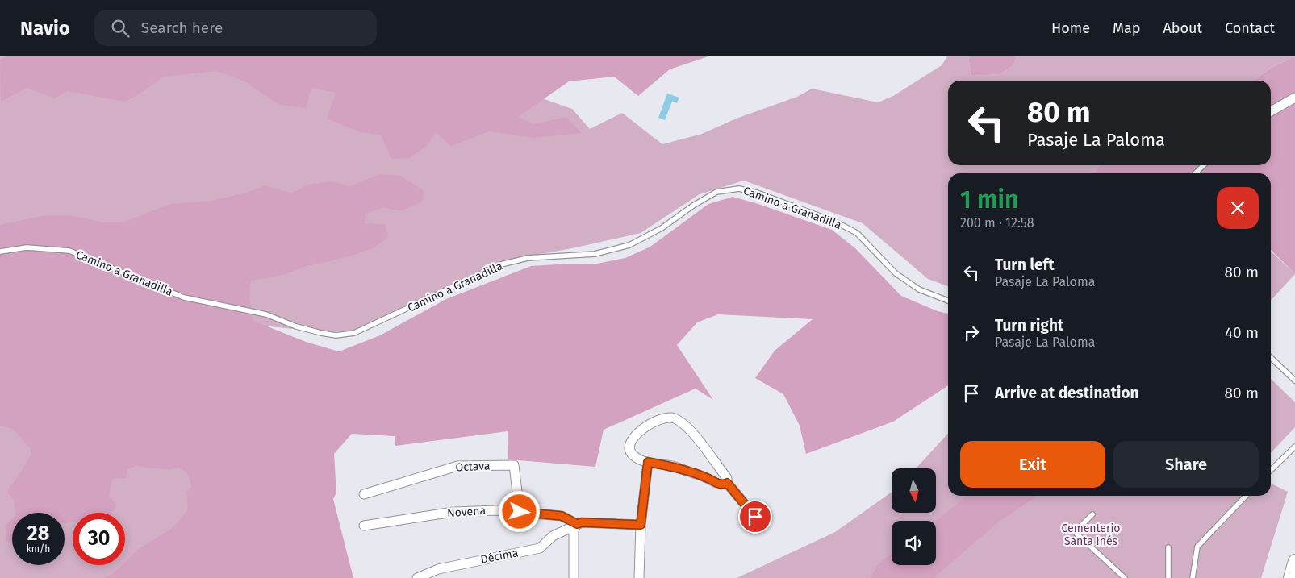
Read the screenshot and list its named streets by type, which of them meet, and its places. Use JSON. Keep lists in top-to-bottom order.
{
  "streets": {
    "street": ["Octava", "Novena", "Décima"],
    "lane": ["Camino a Granadilla"]
  },
  "crossings": [
    ["Octava", "Novena"],
    ["Novena", "Décima"]
  ],
  "parks": ["Cementerio Santa Inés"],
  "north": "bottom",
  "page": {
    "header": "Navio",
    "search": "Search here",
    "nav": [
      "Home",
      "Map",
      "About",
      "Contact"
    ],
    "turn": ["80 m", "Pasaje La Paloma"],
    "heading": ["1 min", "200 m · 12:58"],
    "list": [
      {
        "name": "Turn left",
        "note": "Pasaje La Paloma",
        "value": "80 m"
      },
      {
        "name": "Turn right",
        "note": "Pasaje La Paloma",
        "value": "40 m"
      },
      {
        "name": "Arrive at destination",
        "value": "80 m"
      }
    ],
    "buttons": ["Exit", "Share"],
    "speed": "28 km/h",
    "limit": "30"
  }
}
